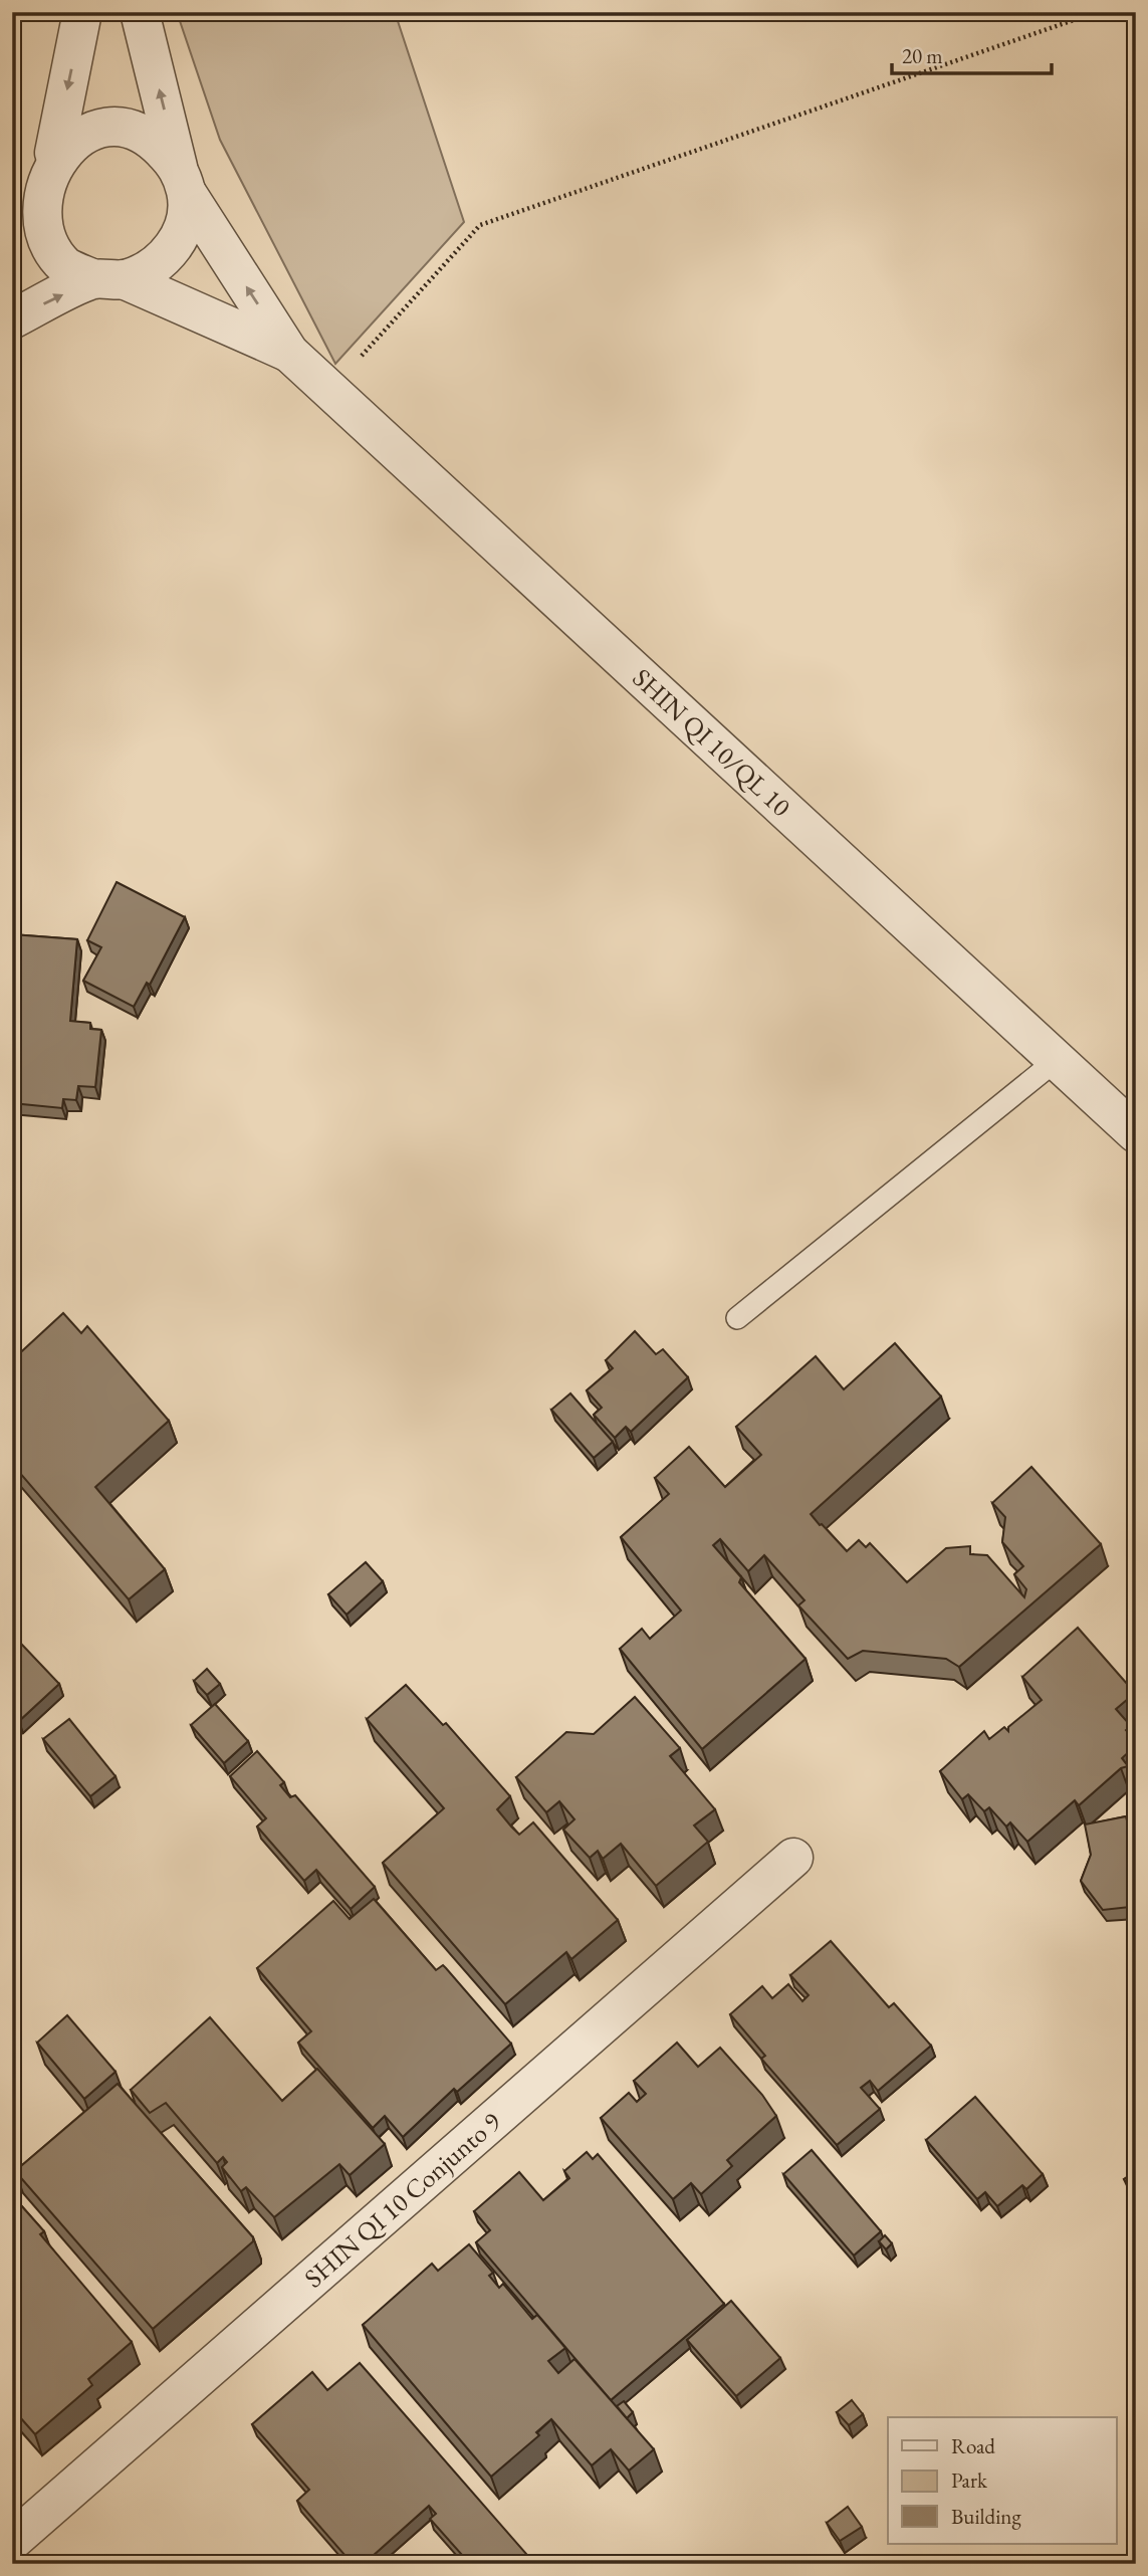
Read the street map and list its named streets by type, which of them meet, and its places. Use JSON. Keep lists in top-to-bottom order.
{
  "streets": {
    "street": ["SHIN QI 10/QL 10", "SHIN QI 10 Conjunto 9"]
  },
  "legend": ["Road", "Park", "Building"],
  "scale_bar": "20 m"
}
